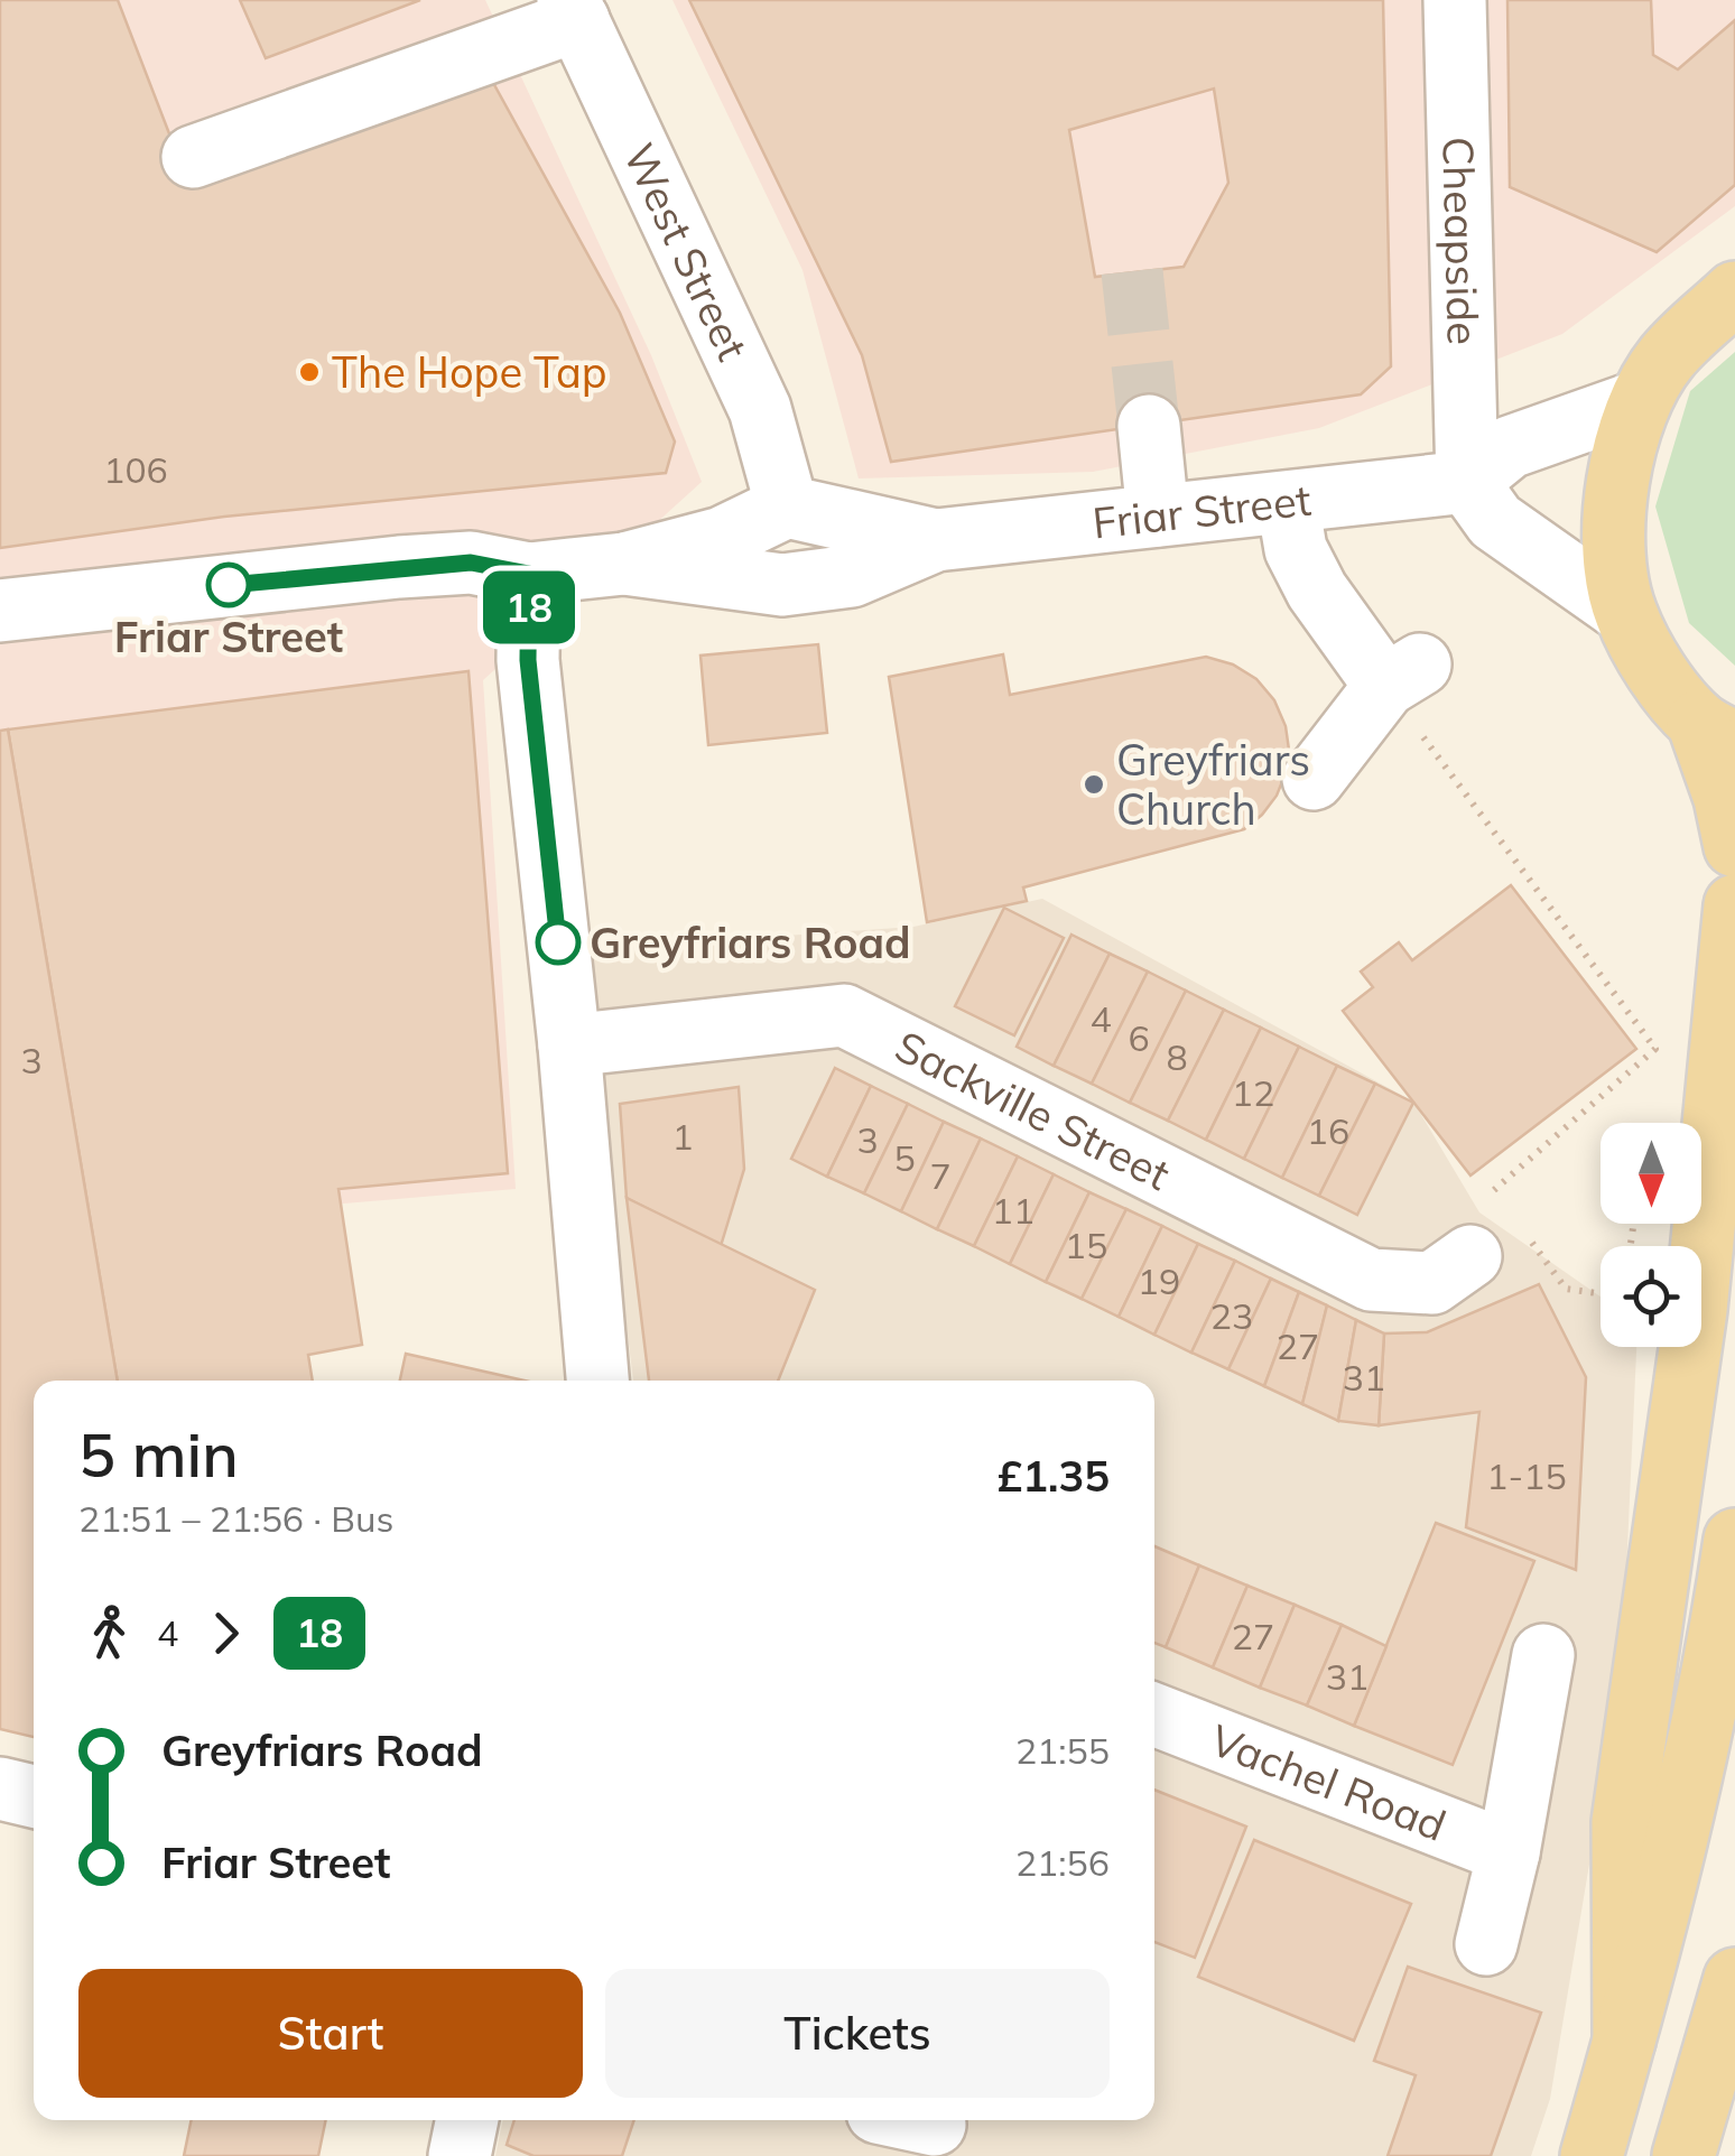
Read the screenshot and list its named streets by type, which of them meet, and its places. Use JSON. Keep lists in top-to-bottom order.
{
  "streets": {
    "street": [
      "Cheapside",
      "West Street",
      "Friar Street",
      "Sackville Street",
      "Vachel Road"
    ]
  },
  "crossings": [
    ["Cheapside", "Friar Street"],
    ["West Street", "Friar Street"]
  ],
  "places": [
    "The Hope Tap",
    "Friar Street",
    "Greyfriars Church",
    "Greyfriars Road"
  ],
  "lines": ["bus line 18"],
  "house_numbers": [
    "106",
    "4",
    "6",
    "8",
    "3",
    "12",
    "16",
    "1",
    "3",
    "5",
    "7",
    "11",
    "15",
    "19",
    "23",
    "27",
    "31",
    "1-15",
    "27",
    "31"
  ],
  "north": "bottom",
  "page": {
    "on_map": "18",
    "heading": ["5 min", "21:51 – 21:56 · Bus", "£1.35"],
    "legs": ["4", "18"],
    "list": [
      {
        "name": "Greyfriars Road",
        "value": "21:55"
      },
      {
        "name": "Friar Street",
        "value": "21:56"
      }
    ],
    "buttons": ["Start", "Tickets"]
  }
}
